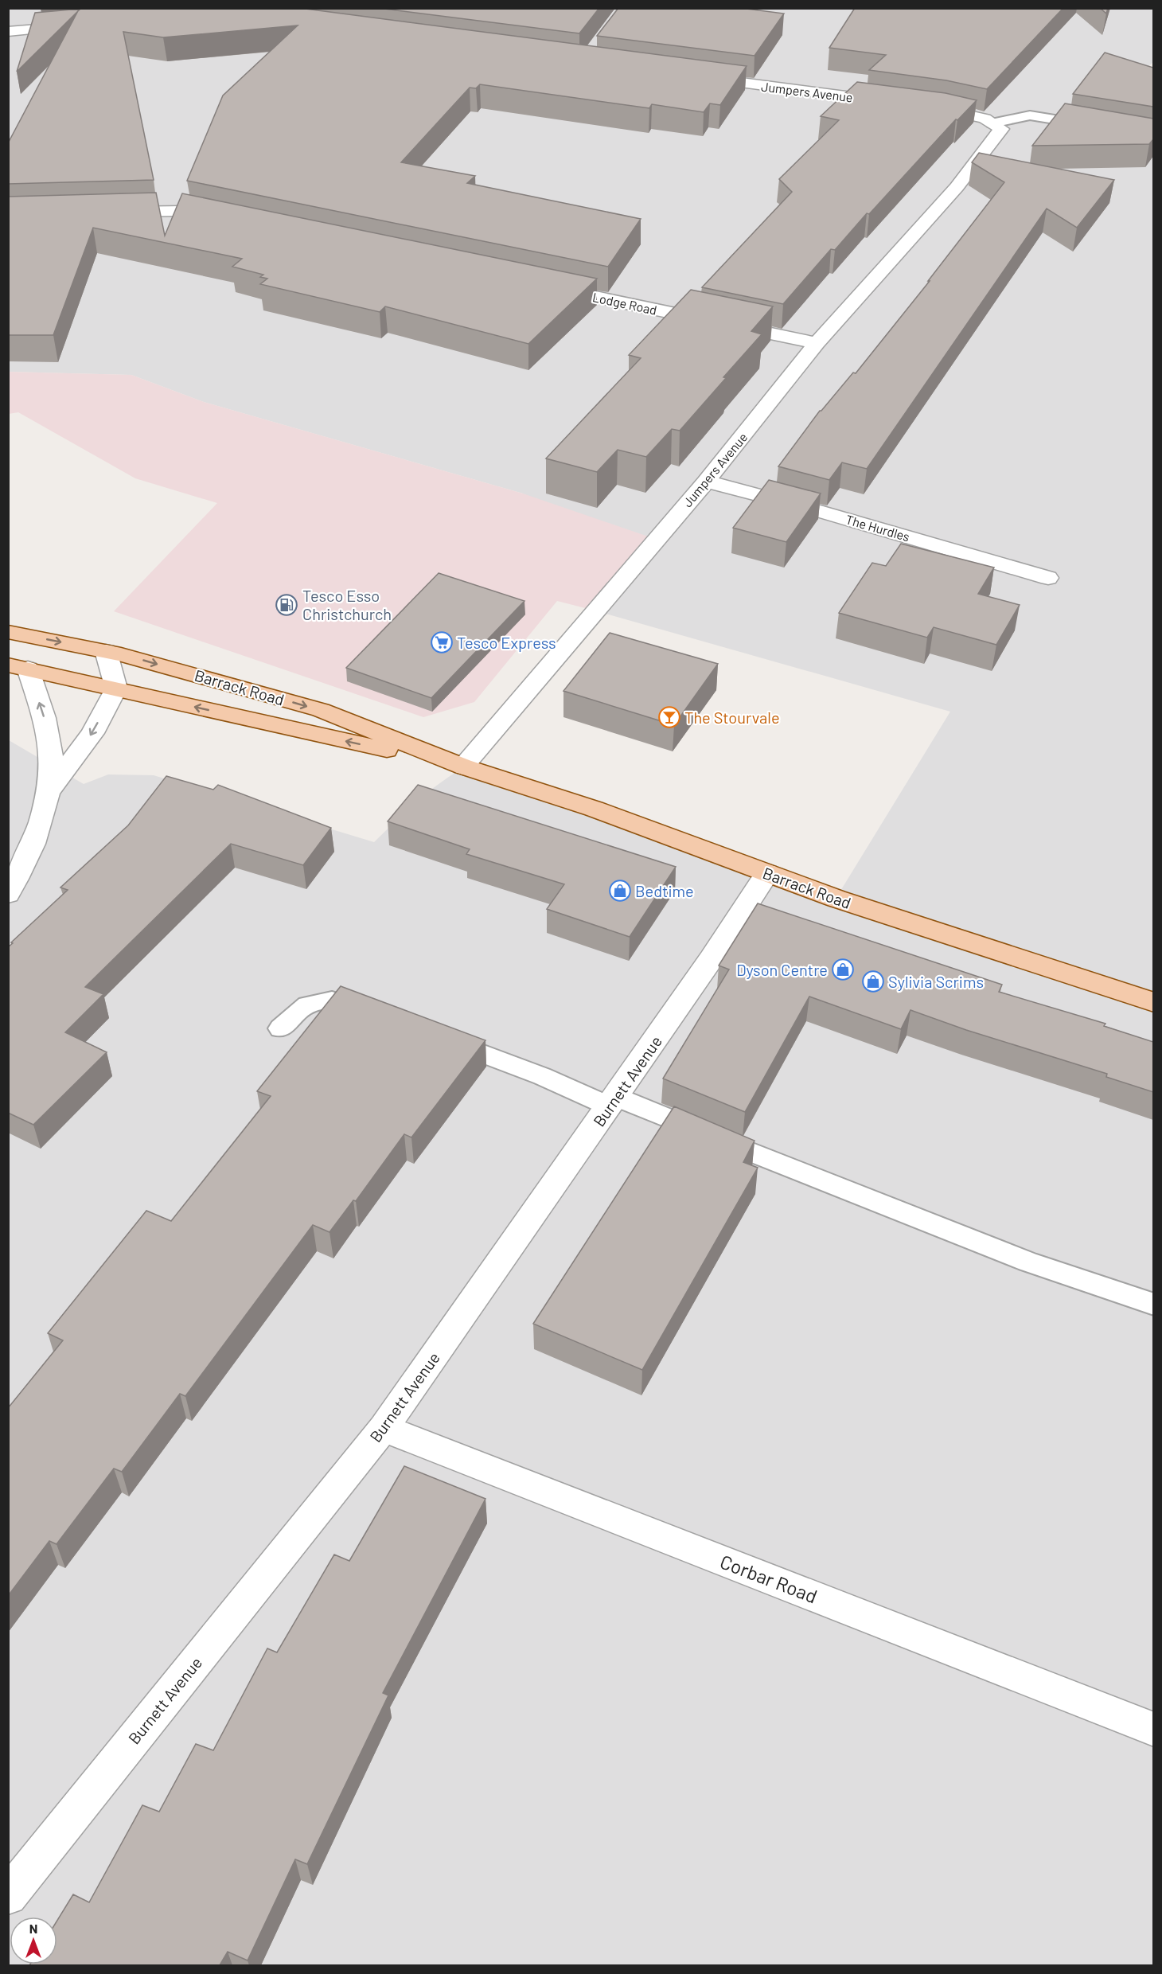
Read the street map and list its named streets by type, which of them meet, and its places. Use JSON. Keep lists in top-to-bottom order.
{
  "streets": {
    "main road": ["Barrack Road"],
    "street": [
      "Jumpers Avenue",
      "Lodge Road",
      "The Hurdles",
      "Burnett Avenue",
      "Corbar Road"
    ]
  },
  "crossings": [
    ["Jumpers Avenue", "Lodge Road"],
    ["Jumpers Avenue", "The Hurdles"],
    ["Jumpers Avenue", "Barrack Road"],
    ["Barrack Road", "Burnett Avenue"],
    ["Burnett Avenue", "Corbar Road"]
  ],
  "places": {
    "fuel station": ["Tesco Esso Christchurch"],
    "supermarket": ["Tesco Express"],
    "bar": ["The Stourvale"],
    "shop": ["Bedtime", "Dyson Centre", "Sylivia Scrims"]
  },
  "north": "top"
}
